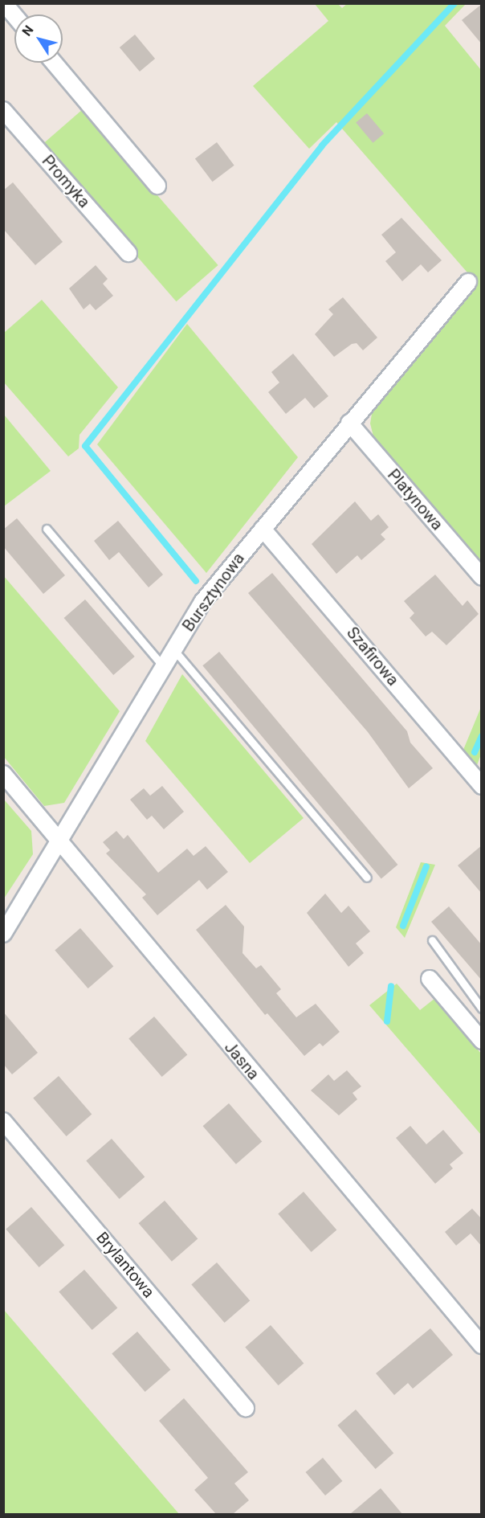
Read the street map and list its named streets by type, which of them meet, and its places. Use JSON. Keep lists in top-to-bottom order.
{
  "streets": {
    "street": [
      "Promyka",
      "Platynowa",
      "Bursztynowa",
      "Szafirowa",
      "Jasna",
      "Brylantowa"
    ]
  },
  "crossings": [
    ["Platynowa", "Bursztynowa"],
    ["Bursztynowa", "Szafirowa"],
    ["Bursztynowa", "Jasna"]
  ],
  "north": "top left"
}
